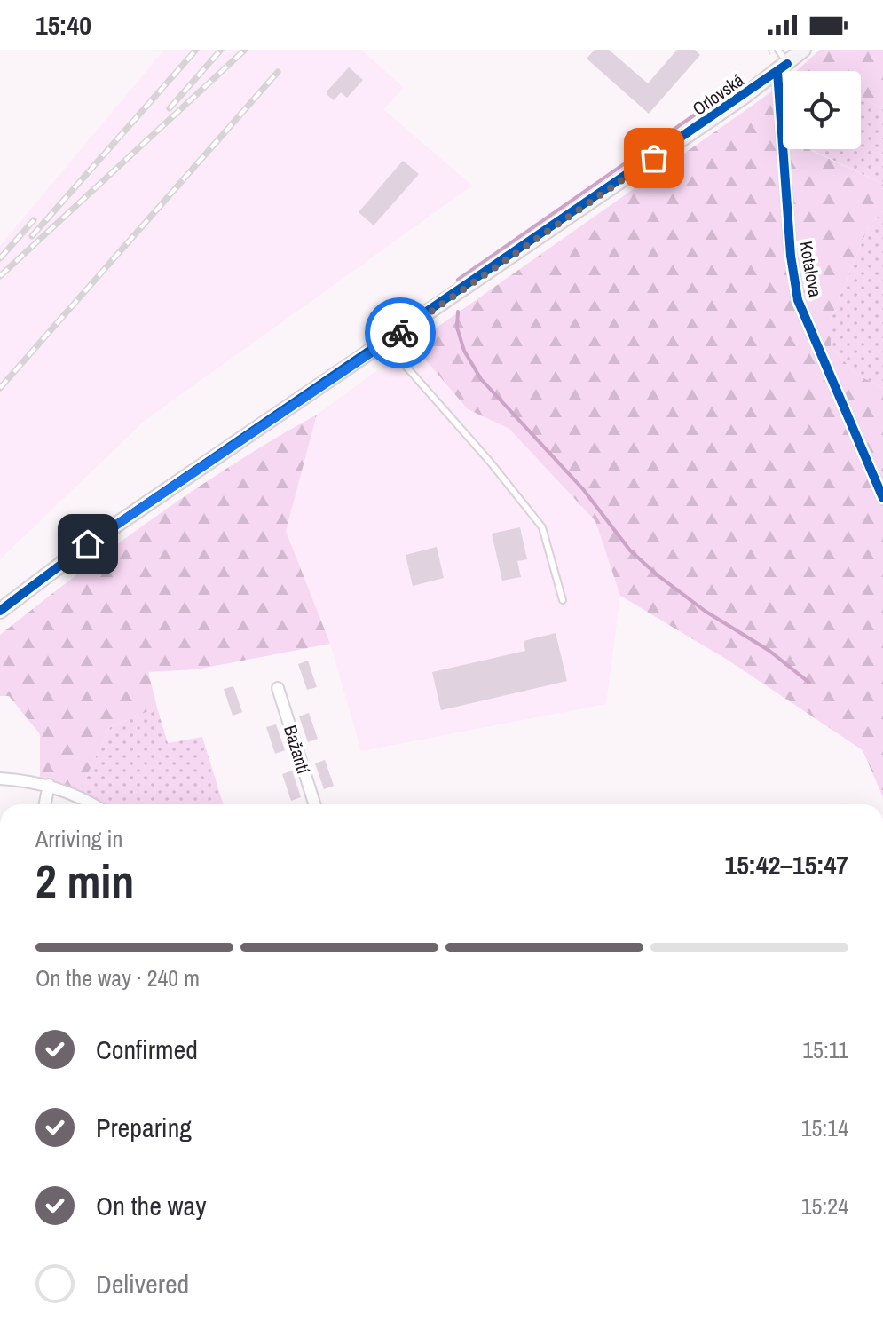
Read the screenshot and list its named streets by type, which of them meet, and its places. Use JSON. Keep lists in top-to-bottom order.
{
  "streets": {
    "main road": ["Orlovská"],
    "street": ["Kotalova", "Bažantí"]
  },
  "crossings": [
    ["Orlovská", "Kotalova"]
  ],
  "page": {
    "status": "15:40",
    "heading": ["2 min", "Arriving in", "15:42–15:47"],
    "bar": "On the way · 240 m",
    "list": [
      ["Confirmed", "15:11"],
      ["Preparing", "15:14"],
      ["On the way", "15:24"],
      "Delivered"
    ]
  }
}
